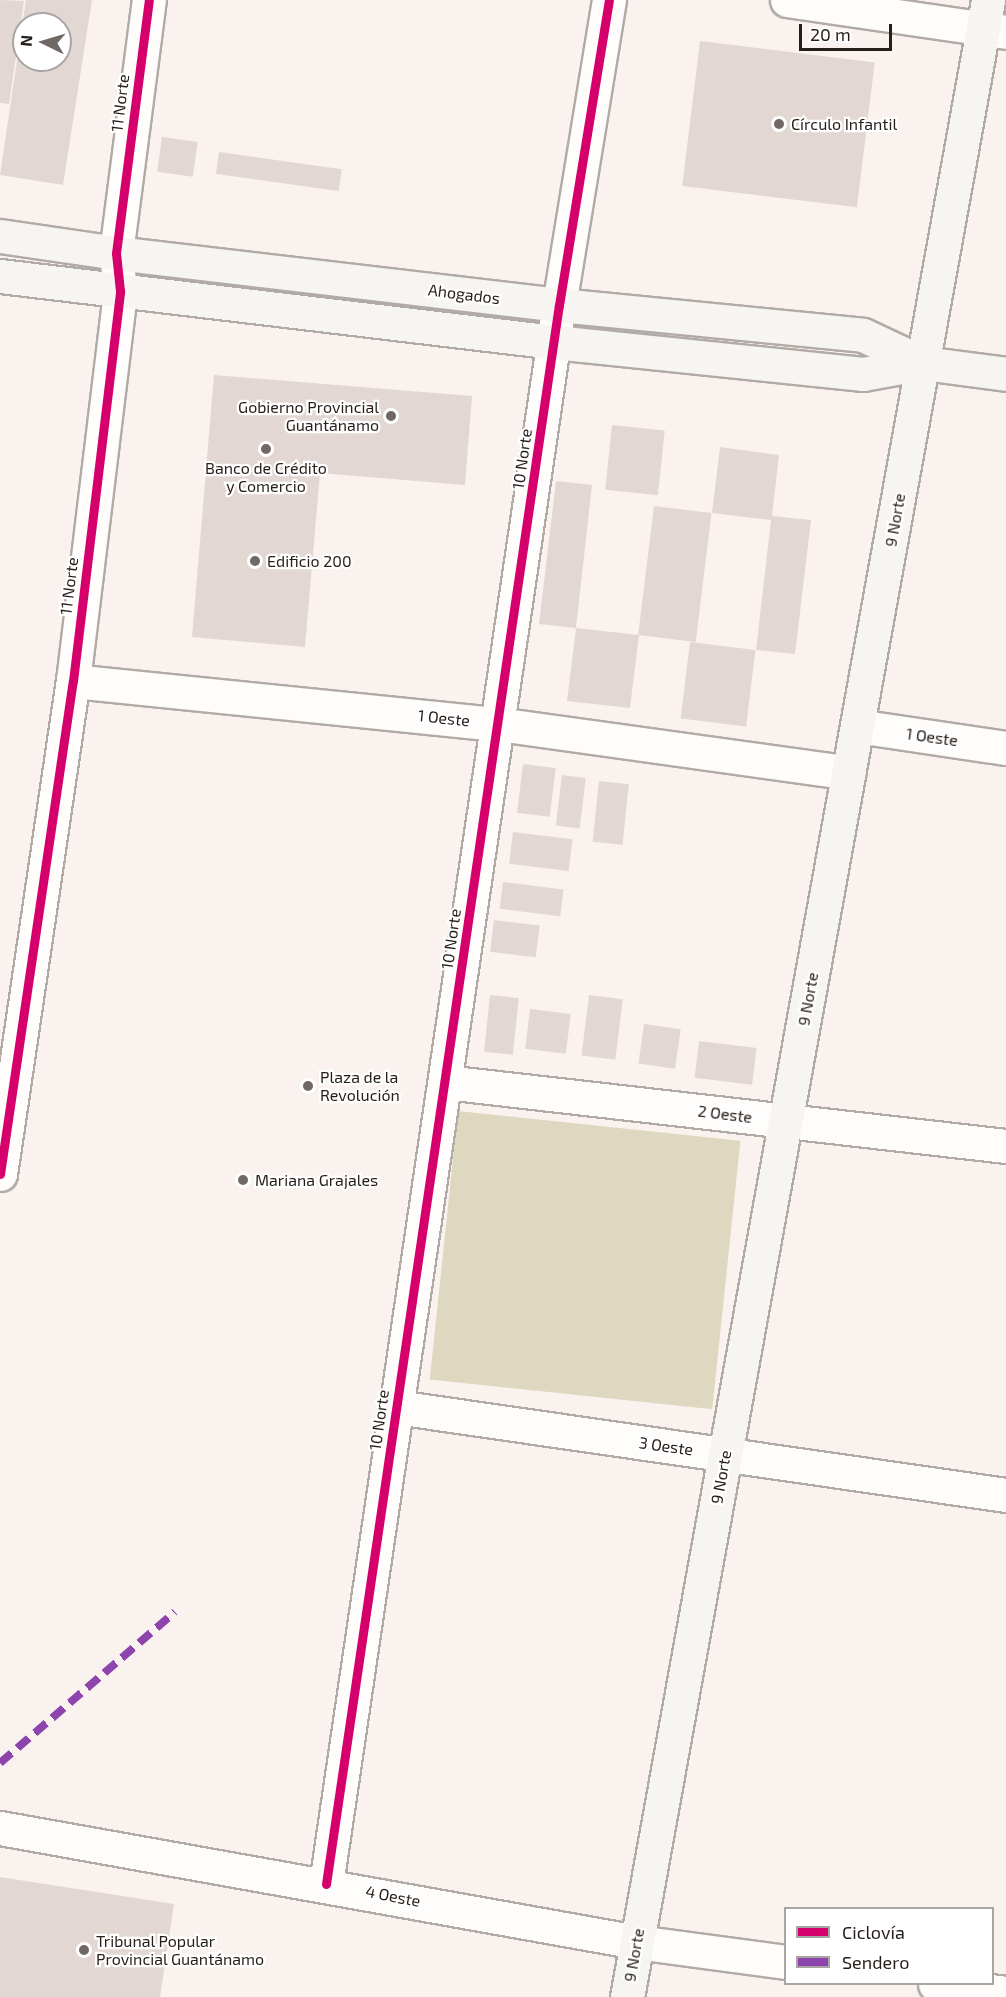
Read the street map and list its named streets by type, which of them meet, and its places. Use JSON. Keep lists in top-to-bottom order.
{
  "streets": {
    "main road": ["Ahogados", "9 Norte"],
    "street": [
      "11 Norte",
      "10 Norte",
      "1 Oeste",
      "2 Oeste",
      "3 Oeste",
      "4 Oeste"
    ]
  },
  "crossings": [
    ["11 Norte", "Ahogados"],
    ["11 Norte", "1 Oeste"],
    ["Ahogados", "10 Norte"],
    ["Ahogados", "9 Norte"],
    ["10 Norte", "1 Oeste"],
    ["10 Norte", "2 Oeste"],
    ["10 Norte", "3 Oeste"],
    ["10 Norte", "4 Oeste"],
    ["9 Norte", "1 Oeste"],
    ["9 Norte", "2 Oeste"],
    ["9 Norte", "3 Oeste"],
    ["9 Norte", "4 Oeste"]
  ],
  "places": [
    "Círculo Infantil",
    "Gobierno Provincial Guantánamo",
    "Banco de Crédito y Comercio",
    "Edificio 200",
    "Plaza de la Revolución",
    "Mariana Grajales",
    "Tribunal Popular Provincial Guantánamo"
  ],
  "legend": ["Ciclovía", "Sendero"],
  "scale_bar": "20 m",
  "north": "left"
}
